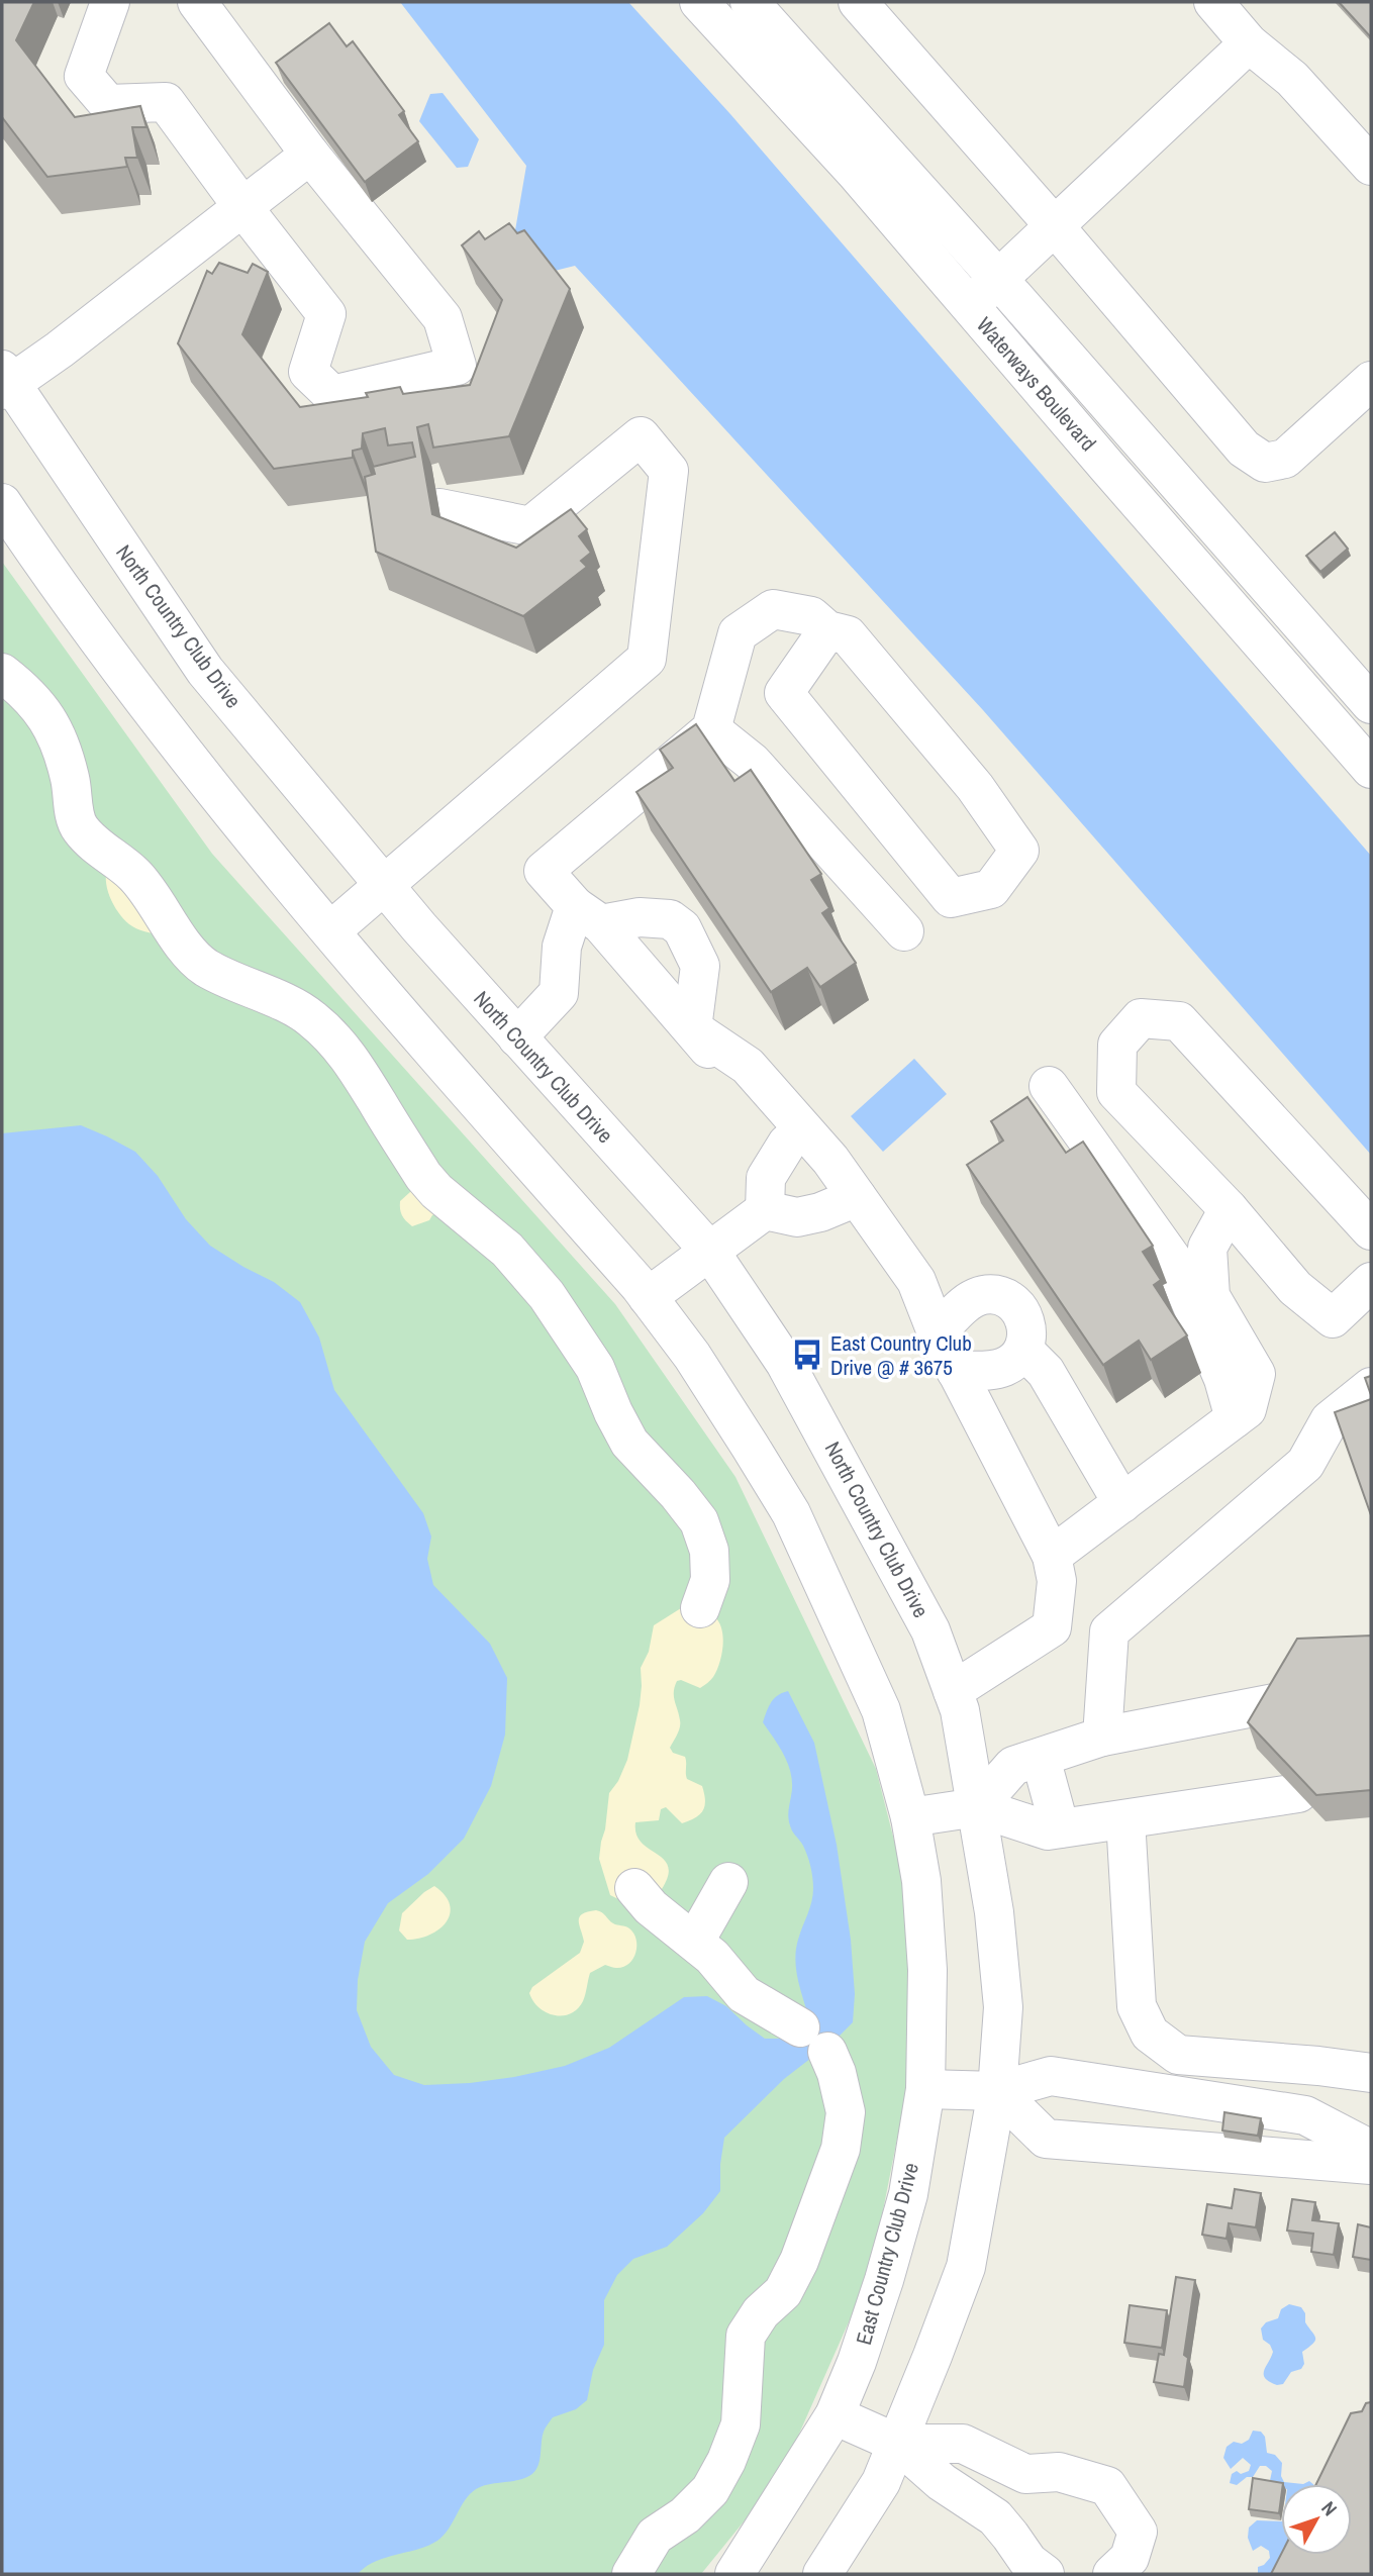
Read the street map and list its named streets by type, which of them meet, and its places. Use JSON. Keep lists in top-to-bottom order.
{
  "streets": {
    "street": ["Waterways Boulevard", "North Country Club Drive", "East Country Club Drive"]
  },
  "places": {
    "bus stop": ["East Country Club Drive @ # 3675"]
  },
  "north": "top right"
}
